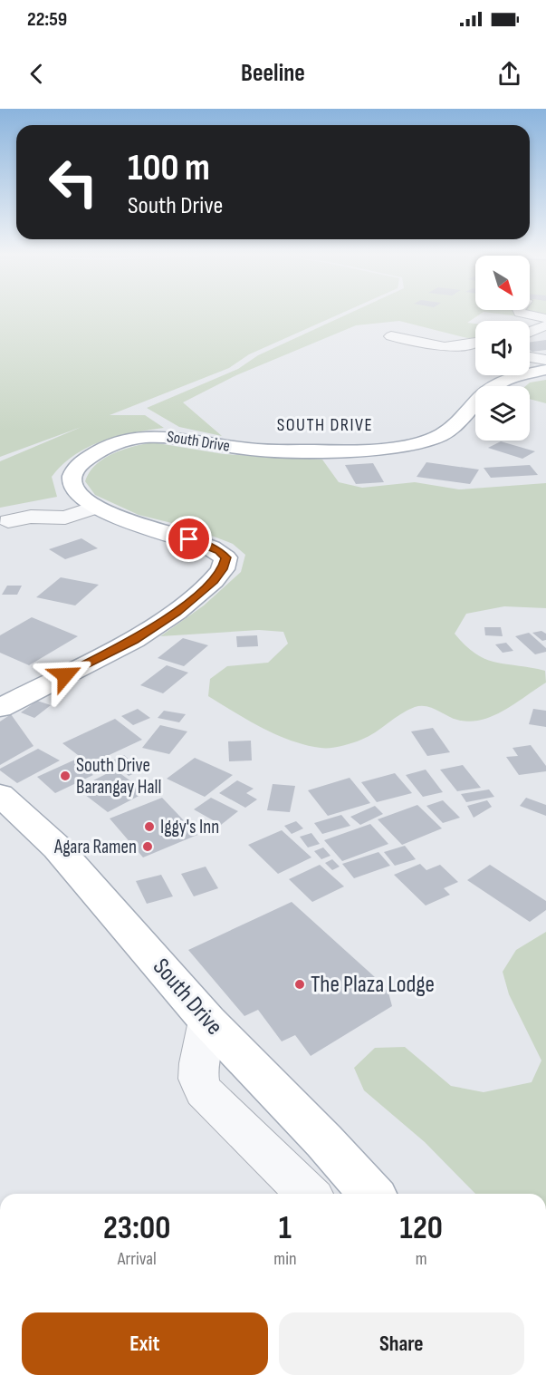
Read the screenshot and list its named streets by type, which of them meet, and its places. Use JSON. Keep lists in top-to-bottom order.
{
  "streets": {
    "main road": ["South Drive"]
  },
  "districts": ["SOUTH DRIVE"],
  "places": [
    "South Drive Barangay Hall",
    "Iggy's Inn",
    "Agara Ramen",
    "The Plaza Lodge"
  ],
  "north": "bottom right",
  "page": {
    "status": "22:59",
    "header": "Beeline",
    "turn": ["100 m", "South Drive"],
    "eta": [
      "23:00",
      "Arrival",
      "1",
      "min",
      "120",
      "m"
    ],
    "buttons": ["Exit", "Share"]
  }
}
